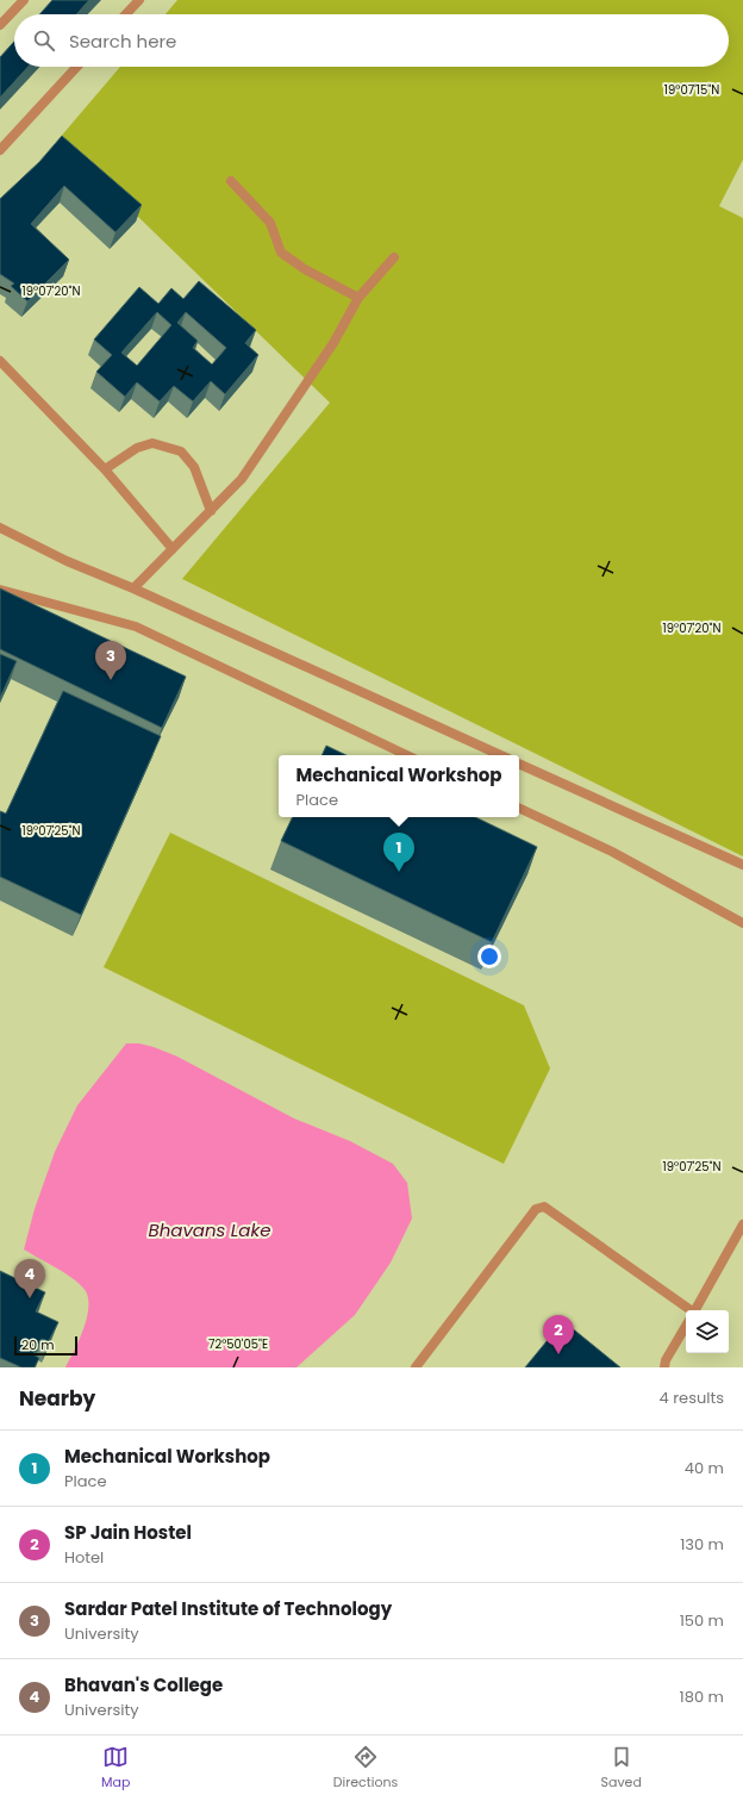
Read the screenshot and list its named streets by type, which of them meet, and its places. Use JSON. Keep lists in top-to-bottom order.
{
  "water": ["Bhavans Lake"],
  "scale_bar": "20 m",
  "page": {
    "search": "Search here",
    "pins": [
      "3",
      "1",
      "4",
      "2"
    ],
    "popup": ["Mechanical Workshop", "Place"],
    "scale": "20 m",
    "heading": ["Nearby", "4 results"],
    "list": [
      {
        "mark": "1",
        "name": "Mechanical Workshop",
        "note": "Place",
        "value": "40 m"
      },
      {
        "mark": "2",
        "name": "SP Jain Hostel",
        "note": "Hotel",
        "value": "130 m"
      },
      {
        "mark": "3",
        "name": "Sardar Patel Institute of Technology",
        "note": "University",
        "value": "150 m"
      },
      {
        "mark": "4",
        "name": "Bhavan's College",
        "note": "University",
        "value": "180 m"
      }
    ],
    "nav": ["Map", "Directions", "Saved"]
  },
  "coordinates": [
    "19°07'15\"N",
    "19°07'20\"N",
    "19°07'25\"N",
    "72°50'05\"E"
  ]
}
